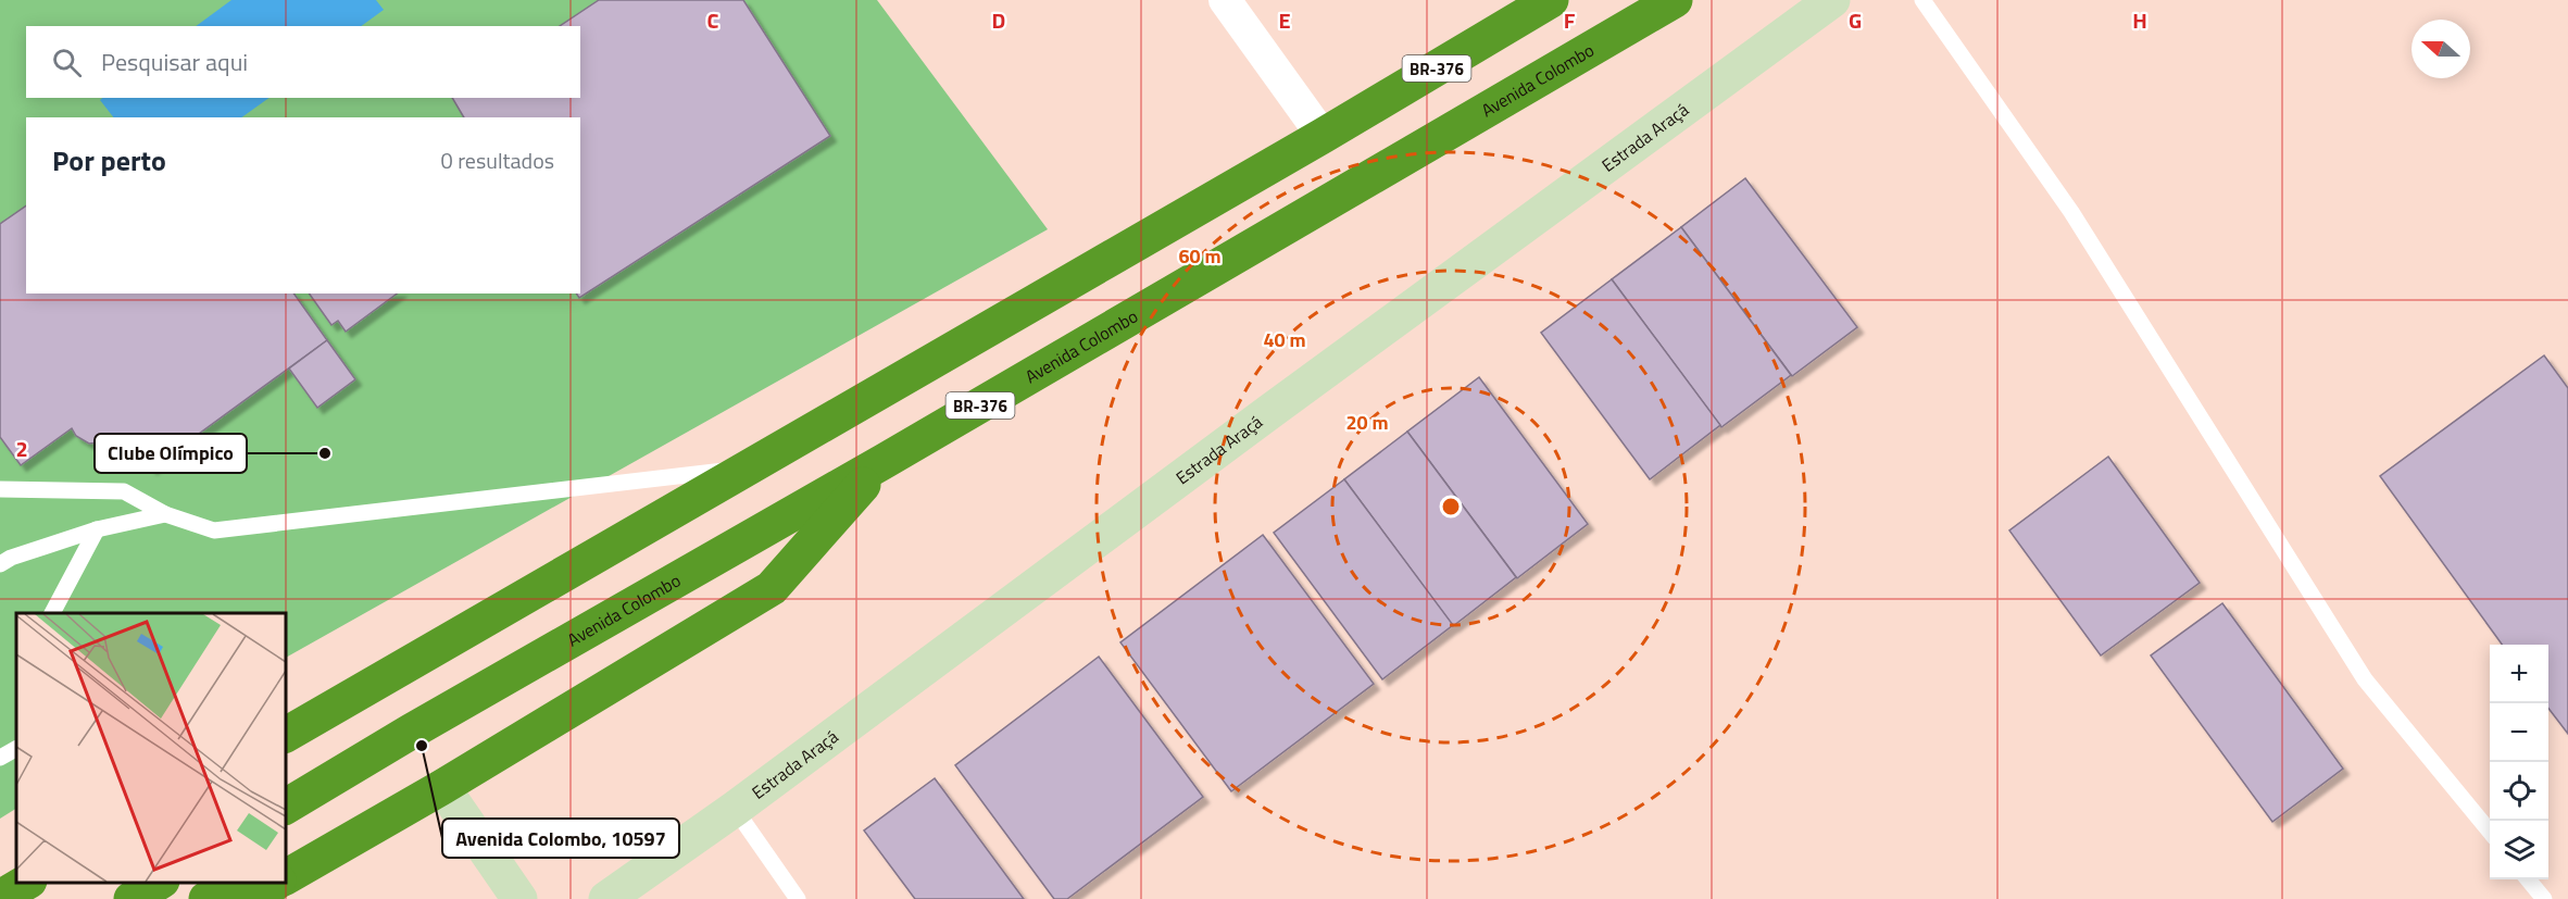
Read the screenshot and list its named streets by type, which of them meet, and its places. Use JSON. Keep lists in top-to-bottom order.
{
  "streets": {
    "highway": ["BR-376", "Avenida Colombo"],
    "street": ["Estrada Araçá"]
  },
  "places": ["Clube Olímpico", "Avenida Colombo, 10597"],
  "north": "left",
  "page": {
    "search": "Pesquisar aqui",
    "heading": ["Por perto", "0 resultados"],
    "map_buttons": ["+", "−"]
  },
  "grid": {
    "columns": [
      "C",
      "D",
      "E",
      "F",
      "G",
      "H"
    ],
    "rows": ["2"]
  },
  "rings": ["60 m", "40 m", "20 m"]
}
